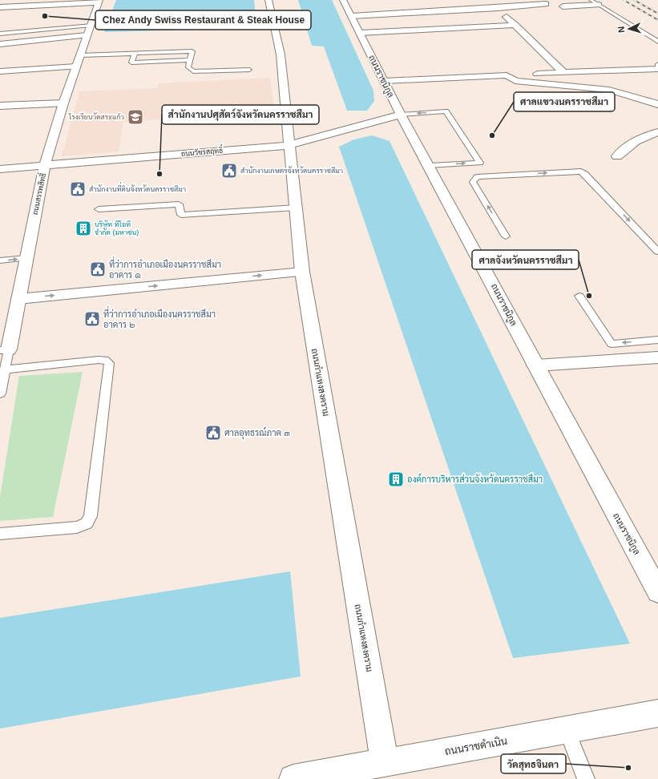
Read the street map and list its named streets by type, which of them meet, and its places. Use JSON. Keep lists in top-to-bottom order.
{
  "streets": {
    "street": [
      "ถนนราชนิกูล",
      "ถนนวัชรสฤทธิ์",
      "ถนนสรรพสิทธิ์",
      "ถนนกำแหงสงคราม",
      "ถนนราชดำเนิน"
    ]
  },
  "crossings": [
    ["ถนนราชนิกูล", "ถนนวัชรสฤทธิ์"],
    ["ถนนวัชรสฤทธิ์", "ถนนสรรพสิทธิ์"],
    ["ถนนวัชรสฤทธิ์", "ถนนกำแหงสงคราม"],
    ["ถนนกำแหงสงคราม", "ถนนราชดำเนิน"]
  ],
  "places": {
    "other": [
      "Chez Andy Swiss Restaurant & Steak House",
      "ศาลแขวงนครราชสีมา",
      "สำนักงานปศุสัตว์จังหวัดนครราชสีมา",
      "ศาลจังหวัดนครราชสีมา",
      "วัดสุทธจินดา"
    ],
    "school or university": ["โรงเรียนวัดสระแก้ว"],
    "public building": [
      "สำนักงานเกษตรจังหวัดนครราชสีมา",
      "สำนักงานที่ดินจังหวัดนครราชสีมา",
      "ที่ว่าการอำเภอเมืองนครราชสีมา อาคาร ๑",
      "ที่ว่าการอำเภอเมืองนครราชสีมา อาคาร ๒",
      "ศาลอุทธรณ์ภาค ๓"
    ],
    "building": ["บริษัท ทีโอที จำกัด (มหาชน)", "องค์การบริหารส่วนจังหวัดนครราชสีมา"]
  },
  "north": "left"
}
